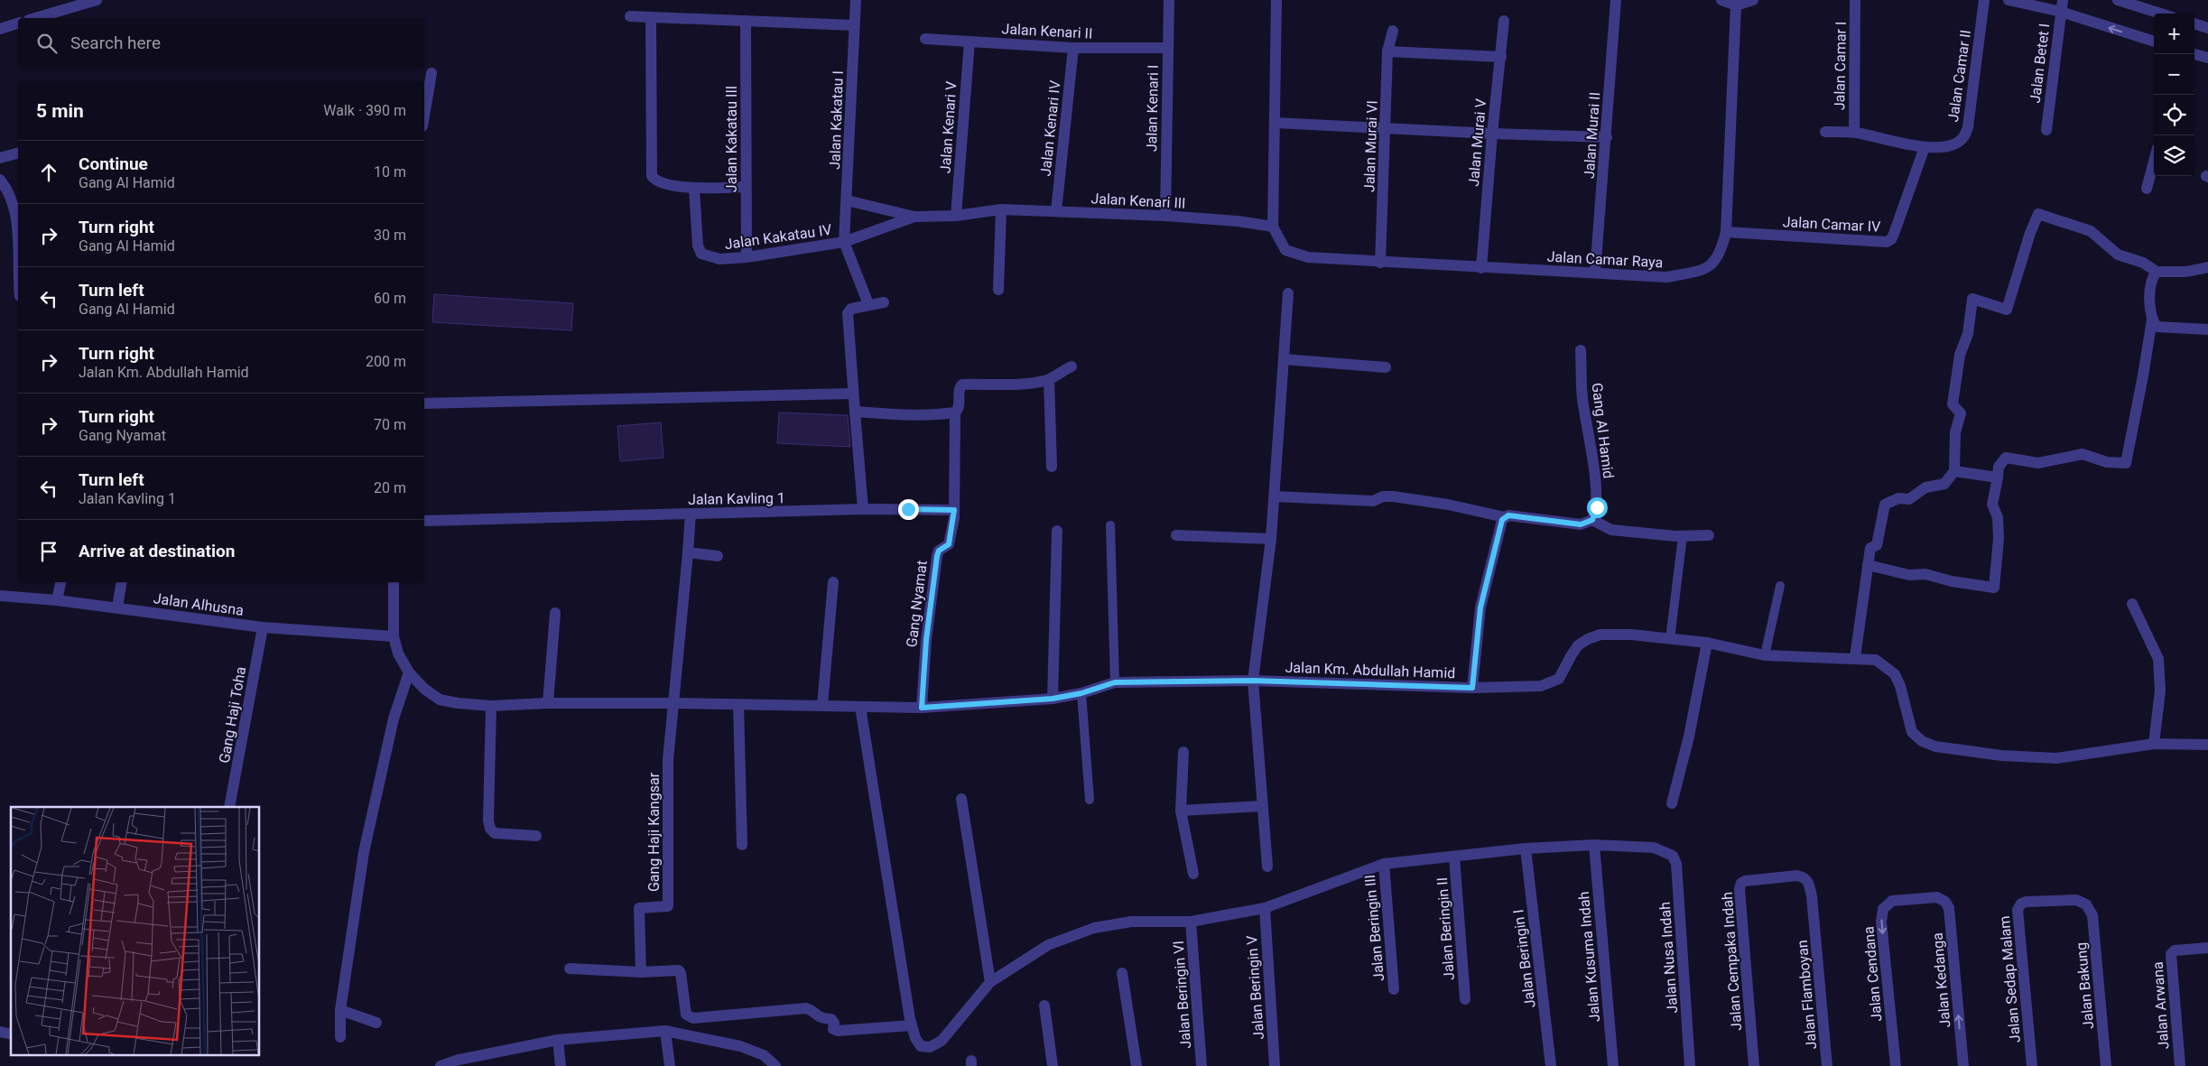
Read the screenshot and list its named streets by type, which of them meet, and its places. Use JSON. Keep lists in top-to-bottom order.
{
  "streets": {
    "street": [
      "Jalan Kenari II",
      "Jalan Betet I",
      "Jalan Camar I",
      "Jalan Camar II",
      "Jalan Kenari I",
      "Jalan Kakatau I",
      "Jalan Kenari V",
      "Jalan Kenari IV",
      "Jalan Murai II",
      "Jalan Kakatau III",
      "Jalan Murai V",
      "Jalan Murai VI",
      "Jalan Kenari III",
      "Jalan Camar IV",
      "Jalan Kakatau IV",
      "Jalan Camar Raya",
      "Gang Al Hamid",
      "Jalan Kavling 1",
      "Jalan Alhusna",
      "Gang Nyamat",
      "Jalan Km. Abdullah Hamid",
      "Gang Haji Toha",
      "Gang Haji Kangsar",
      "Jalan Beringin III",
      "Jalan Beringin II",
      "Jalan Kusuma Indah",
      "Jalan Nusa Indah",
      "Jalan Beringin I",
      "Jalan Cempaka Indah",
      "Jalan Cendana",
      "Jalan Sedap Malam",
      "Jalan Kedanga",
      "Jalan Bakung",
      "Jalan Beringin V",
      "Jalan Beringin VI",
      "Jalan Flamboyan",
      "Jalan Arwana"
    ]
  },
  "crossings": [
    ["Jalan Kenari II", "Jalan Kenari I"],
    ["Jalan Kenari II", "Jalan Kenari V"],
    ["Jalan Kenari II", "Jalan Kenari IV"],
    ["Jalan Camar II", "Jalan Camar IV"],
    ["Jalan Kenari I", "Jalan Kenari III"],
    ["Jalan Kakatau I", "Jalan Kenari III"],
    ["Jalan Kakatau I", "Jalan Kakatau IV"],
    ["Jalan Kenari V", "Jalan Kenari III"],
    ["Jalan Kenari IV", "Jalan Kenari III"],
    ["Jalan Murai II", "Jalan Camar Raya"],
    ["Jalan Kakatau III", "Jalan Kakatau IV"],
    ["Jalan Murai V", "Jalan Camar Raya"],
    ["Jalan Murai VI", "Jalan Camar Raya"],
    ["Jalan Kenari III", "Jalan Kakatau IV"],
    ["Jalan Kenari III", "Jalan Camar Raya"],
    ["Jalan Camar IV", "Jalan Camar Raya"],
    ["Jalan Kavling 1", "Gang Nyamat"],
    ["Jalan Alhusna", "Jalan Km. Abdullah Hamid"],
    ["Jalan Alhusna", "Gang Haji Toha"],
    ["Gang Nyamat", "Jalan Km. Abdullah Hamid"],
    ["Jalan Km. Abdullah Hamid", "Gang Haji Kangsar"],
    ["Jalan Kusuma Indah", "Jalan Nusa Indah"],
    ["Jalan Cempaka Indah", "Jalan Flamboyan"],
    ["Jalan Cendana", "Jalan Kedanga"],
    ["Jalan Sedap Malam", "Jalan Bakung"]
  ],
  "one_way": ["Jalan Cendana", "Jalan Kedanga"],
  "page": {
    "map_buttons": ["+", "−"],
    "search": "Search here",
    "heading": ["5 min", "Walk · 390 m"],
    "list": [
      ["Continue", "Gang Al Hamid", "10 m"],
      ["Turn right", "Gang Al Hamid", "30 m"],
      ["Turn left", "Gang Al Hamid", "60 m"],
      ["Turn right", "Jalan Km. Abdullah Hamid", "200 m"],
      ["Turn right", "Gang Nyamat", "70 m"],
      ["Turn left", "Jalan Kavling 1", "20 m"],
      "Arrive at destination"
    ]
  }
}
